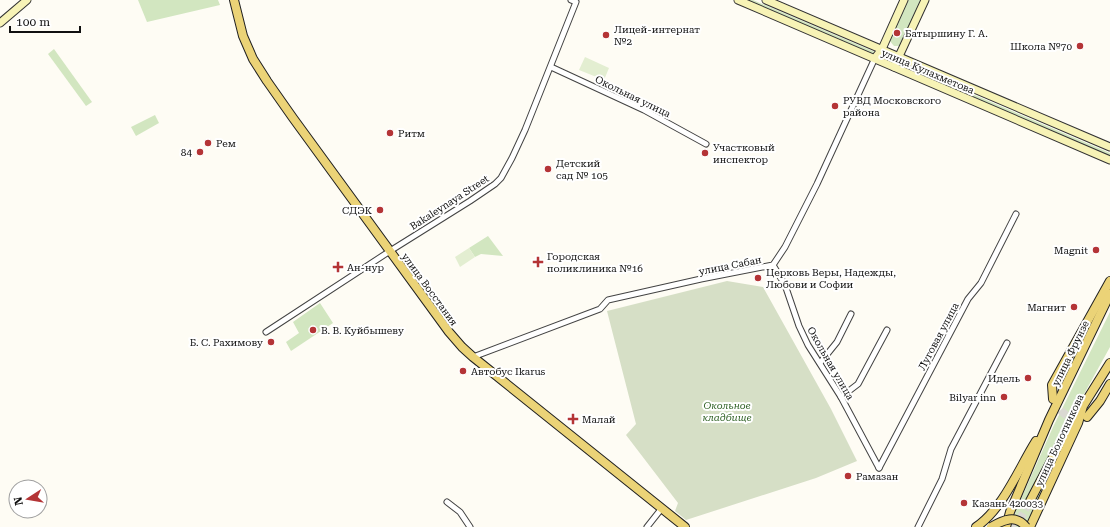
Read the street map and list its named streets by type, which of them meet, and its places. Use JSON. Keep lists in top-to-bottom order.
{
  "streets": {
    "main road": [
      "улица Кулахметова",
      "улица Восстания",
      "улица Фрунзе",
      "улица Болотникова"
    ],
    "street": [
      "Окольная улица",
      "Bakaleynaya Street",
      "улица Сабан",
      "Луговая улица"
    ]
  },
  "crossings": [
    ["улица Кулахметова", "улица Сабан"],
    ["Окольная улица", "Bakaleynaya Street"],
    ["Окольная улица", "улица Сабан"],
    ["Окольная улица", "Луговая улица"],
    ["Bakaleynaya Street", "улица Восстания"],
    ["улица Сабан", "улица Восстания"]
  ],
  "parks": ["Окольное кладбище"],
  "places": {
    "other": [
      "Батыршину Г. А.",
      "Лицей-интернат №2",
      "Школа №70",
      "РУВД Московского района",
      "Ритм",
      "Рем",
      "84",
      "Участковый инспектор",
      "Детский сад № 105",
      "СДЭК",
      "Magnit",
      "Церковь Веры, Надежды, Любови и Софии",
      "Магнит",
      "В. В. Куйбышеву",
      "Б. С. Рахимову",
      "Автобус Ikarus",
      "Идель",
      "Bilyar inn",
      "Рамазан",
      "Казань 420033"
    ],
    "health": ["Городская поликлиника №16", "Ан-нур", "Малай"]
  },
  "scale_bar": "100 m",
  "north": "left"
}
